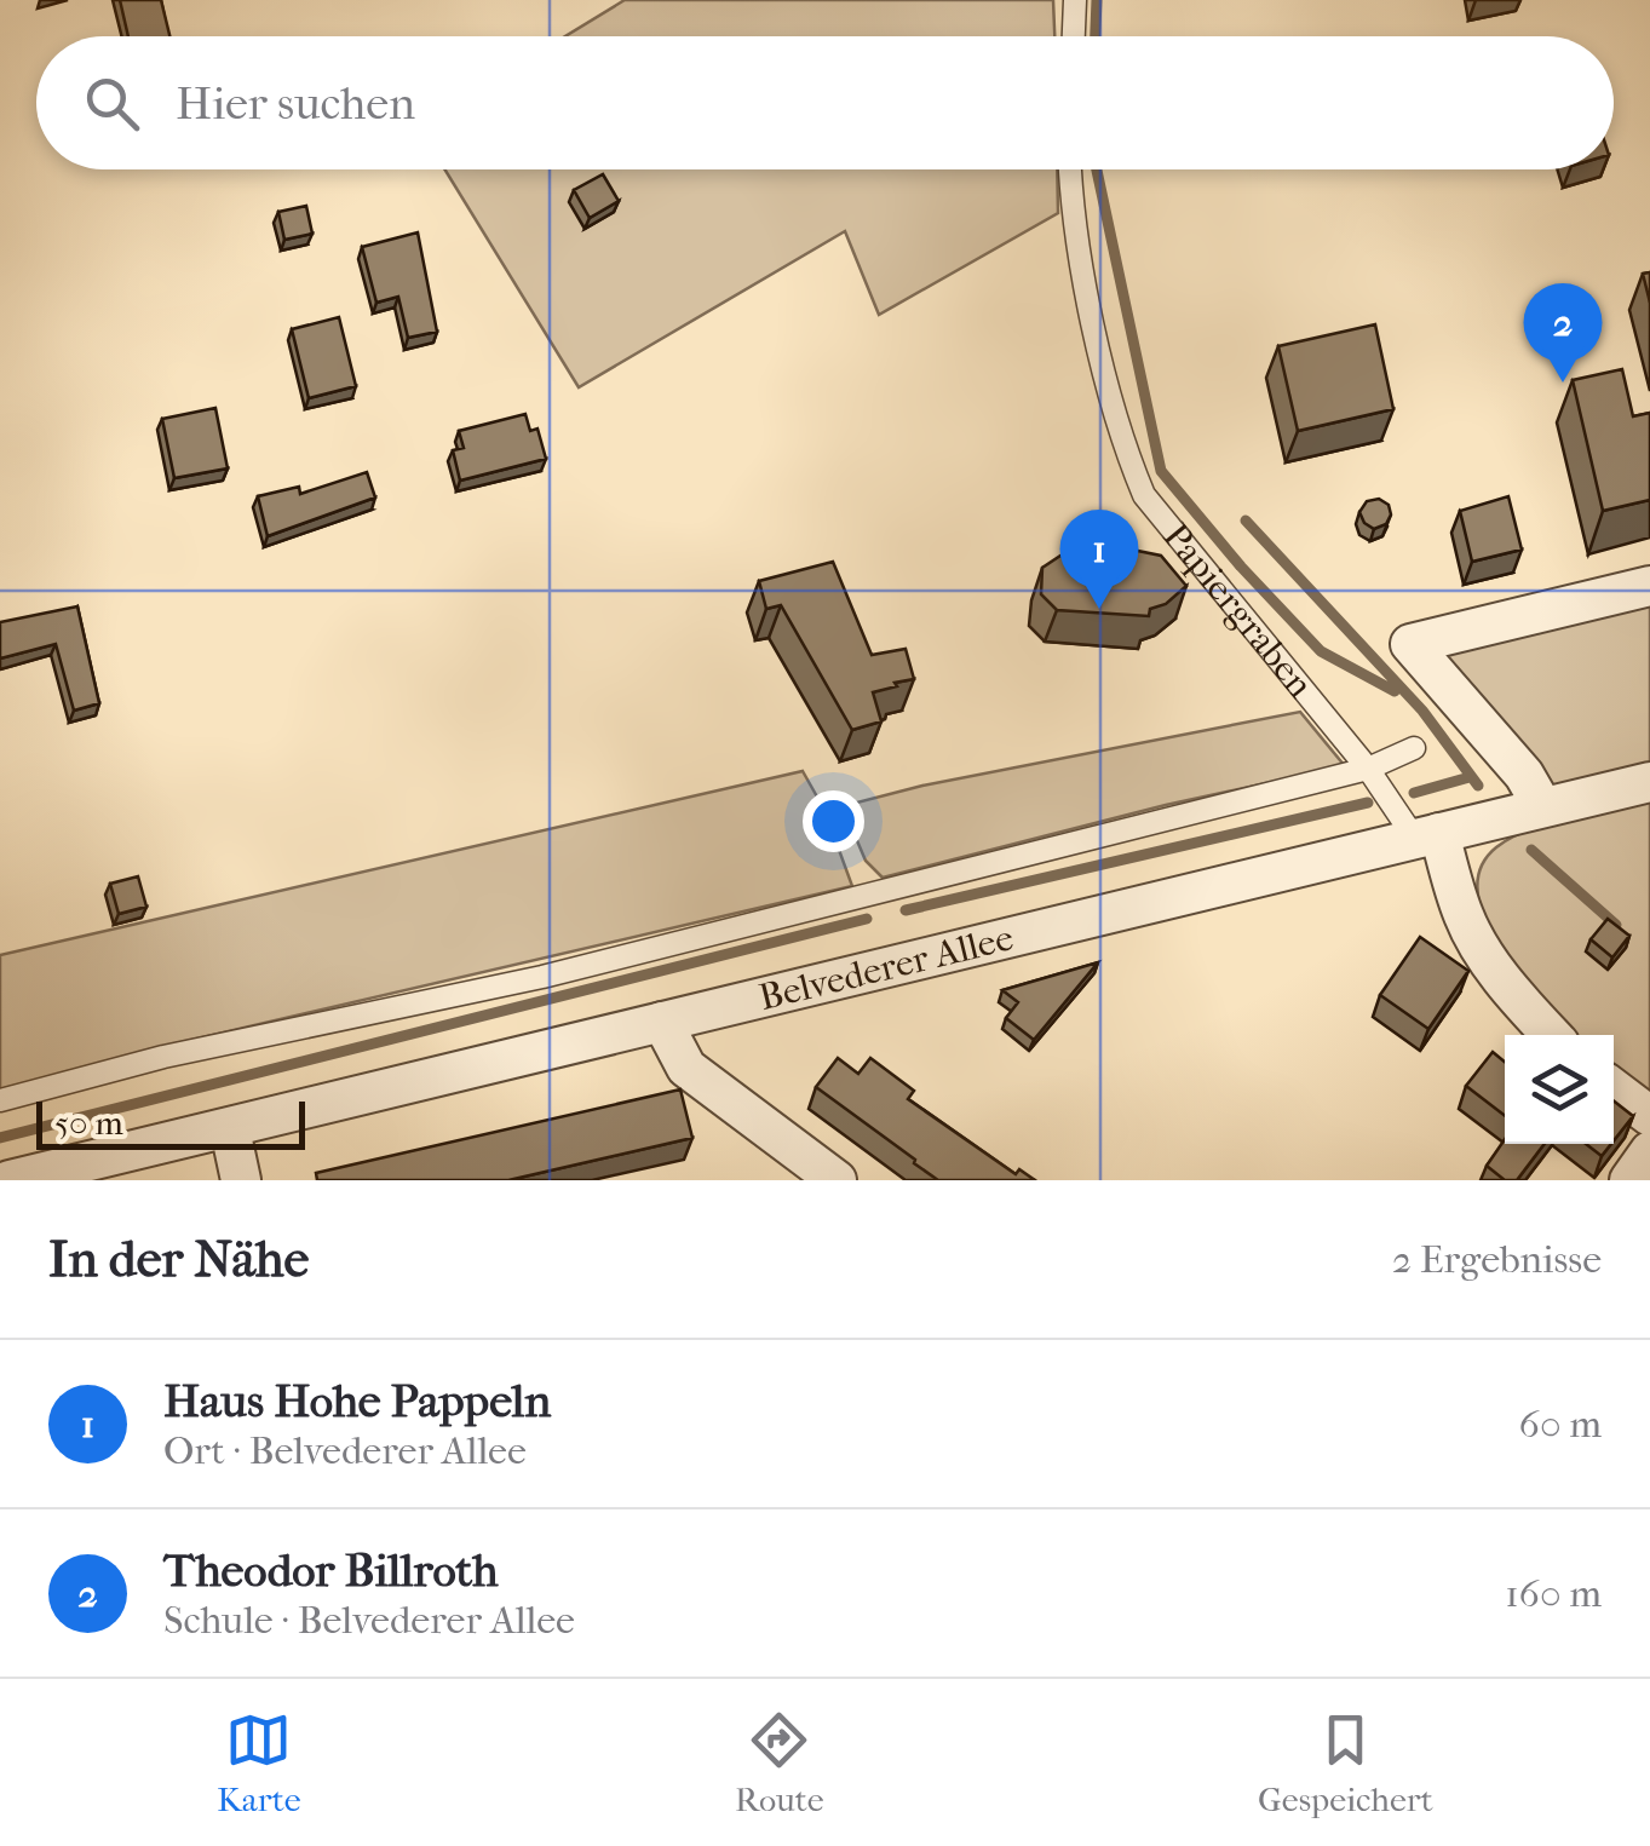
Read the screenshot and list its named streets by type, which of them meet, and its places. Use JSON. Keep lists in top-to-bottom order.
{
  "streets": {
    "street": ["Papiergraben", "Belvederer Allee"]
  },
  "crossings": [
    ["Papiergraben", "Belvederer Allee"]
  ],
  "scale_bar": "50 m",
  "page": {
    "search": "Hier suchen",
    "pins": ["2", "1"],
    "scale": "50 m",
    "heading": ["In der Nähe", "2 Ergebnisse"],
    "list": [
      {
        "mark": "1",
        "name": "Haus Hohe Pappeln",
        "note": "Ort · Belvederer Allee",
        "value": "60 m"
      },
      {
        "mark": "2",
        "name": "Theodor Billroth",
        "note": "Schule · Belvederer Allee",
        "value": "160 m"
      }
    ],
    "nav": ["Karte", "Route", "Gespeichert"]
  }
}
